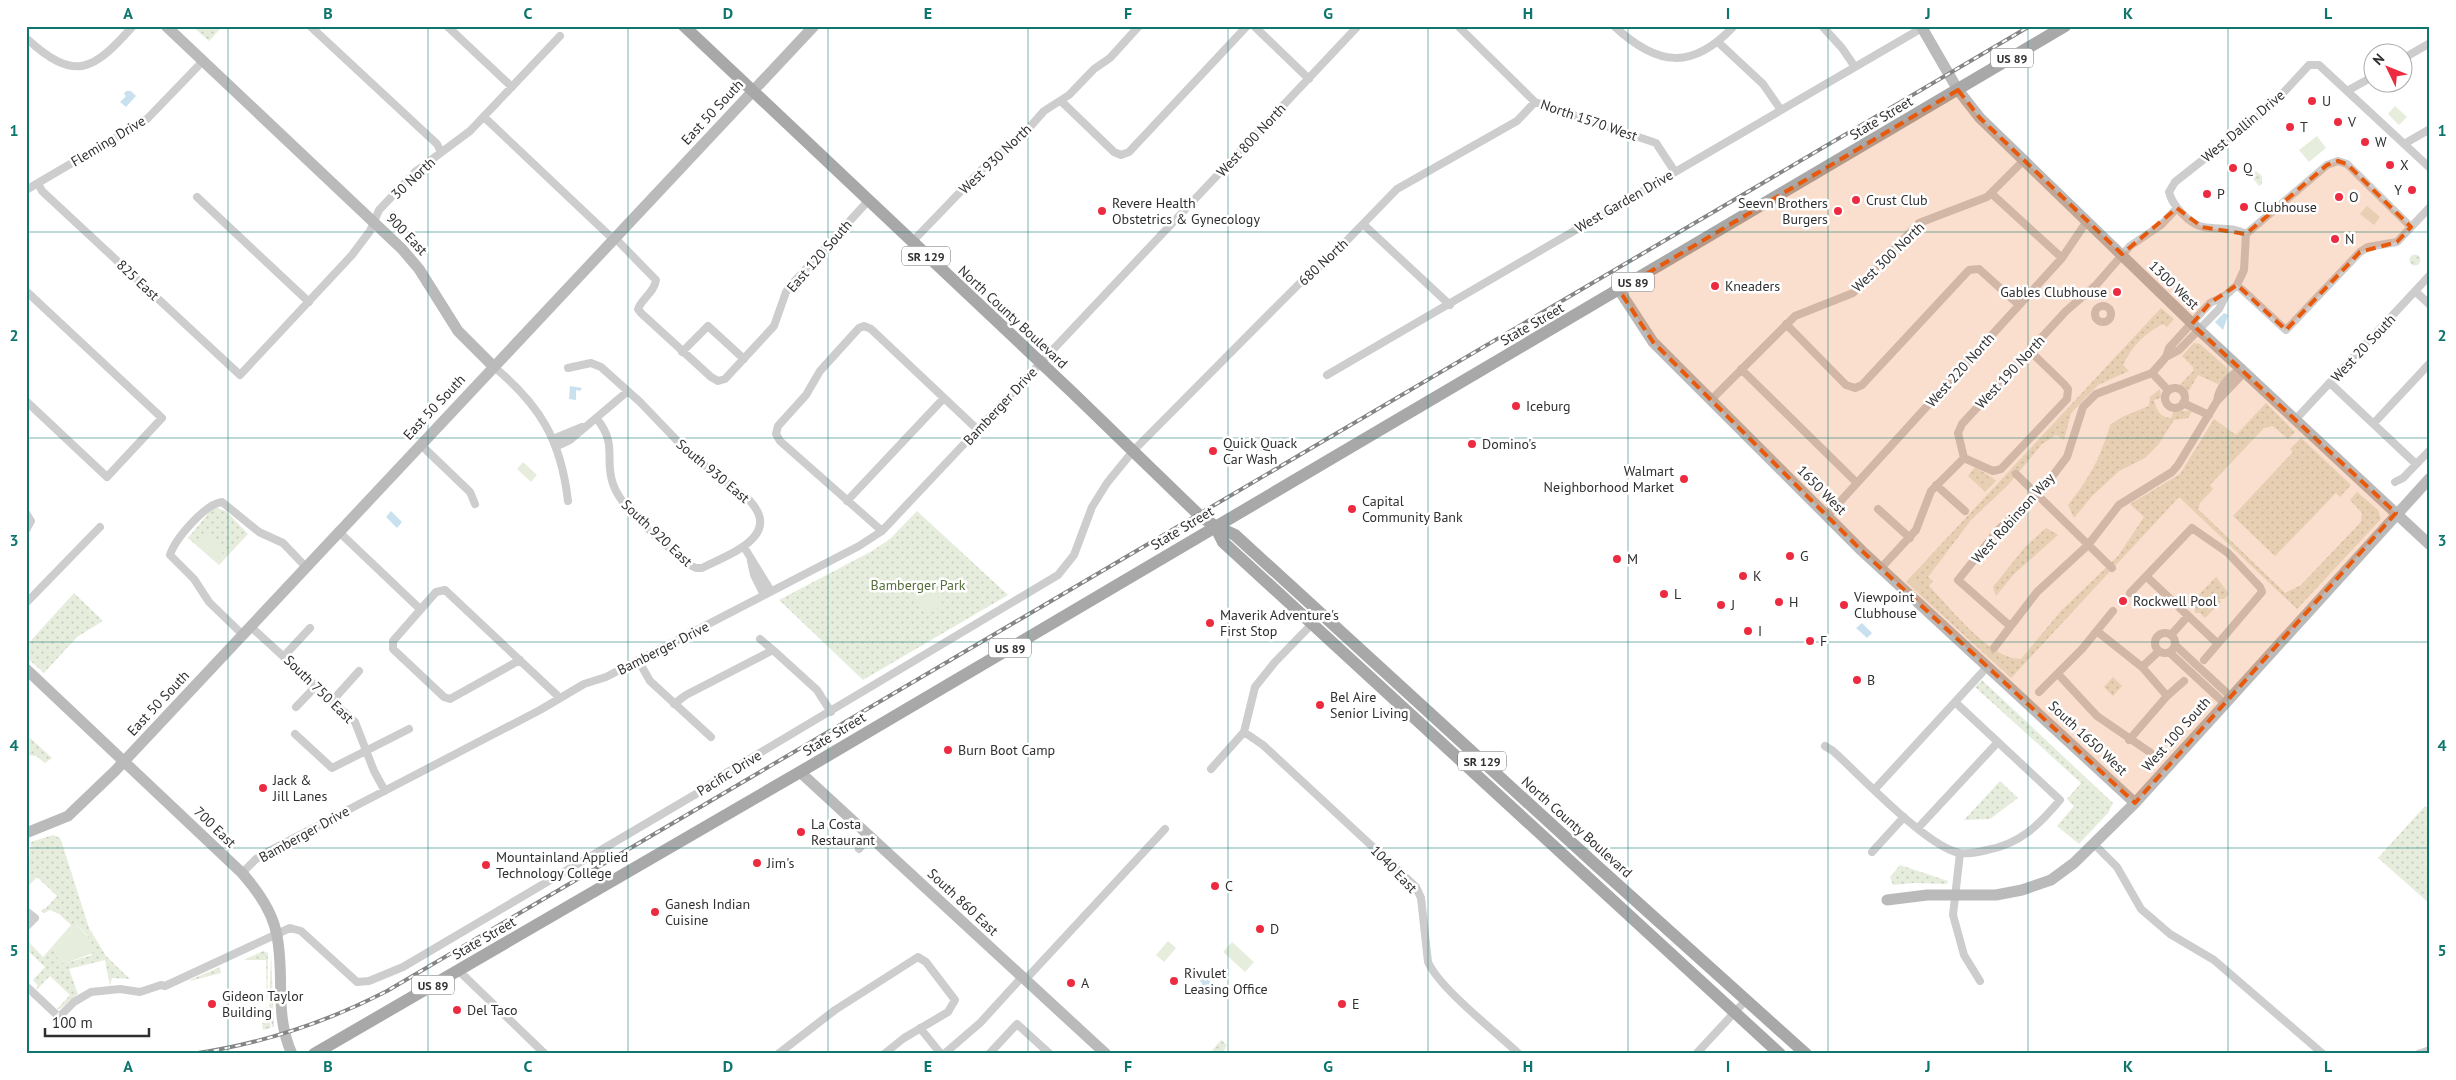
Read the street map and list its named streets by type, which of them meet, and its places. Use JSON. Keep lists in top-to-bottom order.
{
  "streets": {
    "main road": [
      "US 89",
      "State Street",
      "SR 129",
      "North County Boulevard"
    ],
    "street": [
      "East 50 South",
      "North 1570 West",
      "West Dallin Drive",
      "West 800 North",
      "Fleming Drive",
      "West 930 North",
      "30 North",
      "West Garden Drive",
      "900 East",
      "East 120 South",
      "West 300 North",
      "680 North",
      "825 East",
      "1300 West",
      "West 20 South",
      "West 220 North",
      "West 190 North",
      "Bamberger Drive",
      "South 930 East",
      "1650 West",
      "West Robinson Way",
      "South 920 East",
      "South 750 East",
      "West 100 South",
      "South 1650 West",
      "Pacific Drive",
      "700 East",
      "1040 East",
      "South 860 East"
    ]
  },
  "crossings": [
    ["East 50 South", "900 East"],
    ["East 50 South", "North County Boulevard"],
    ["East 50 South", "South 750 East"],
    ["East 50 South", "700 East"],
    ["State Street", "1300 West"],
    ["State Street", "North County Boulevard"],
    ["State Street", "1650 West"],
    ["State Street", "South 860 East"],
    ["North 1570 West", "West Garden Drive"],
    ["North 1570 West", "680 North"],
    ["West 800 North", "North County Boulevard"],
    ["West 800 North", "Bamberger Drive"],
    ["Fleming Drive", "900 East"],
    ["Fleming Drive", "825 East"],
    ["West 930 North", "North County Boulevard"],
    ["30 North", "900 East"],
    ["30 North", "825 East"],
    ["West Garden Drive", "1300 West"],
    ["East 120 South", "North County Boulevard"],
    ["West 300 North", "1300 West"],
    ["West 300 North", "1650 West"],
    ["680 North", "North County Boulevard"],
    ["680 North", "Pacific Drive"],
    ["1300 West", "West 20 South"],
    ["1300 West", "West 220 North"],
    ["1300 West", "West 190 North"],
    ["1300 West", "West Robinson Way"],
    ["1300 West", "West 100 South"],
    ["North County Boulevard", "Bamberger Drive"],
    ["North County Boulevard", "Pacific Drive"],
    ["West 220 North", "1650 West"],
    ["Bamberger Drive", "South 750 East"],
    ["Bamberger Drive", "700 East"],
    ["South 930 East", "South 920 East"],
    ["1650 West", "South 1650 West"],
    ["West 100 South", "South 1650 West"],
    ["Pacific Drive", "700 East"]
  ],
  "parks": ["Bamberger Park"],
  "places": [
    "U",
    "V",
    "T",
    "W",
    "X",
    "Q",
    "Y",
    "P",
    "O",
    "Crust Club",
    "Clubhouse",
    "Revere Health Obstetrics & Gynecology",
    "Seevn Brothers Burgers",
    "N",
    "Kneaders",
    "Gables Clubhouse",
    "Iceburg",
    "Domino's",
    "Quick Quack Car Wash",
    "Walmart Neighborhood Market",
    "Capital Community Bank",
    "G",
    "M",
    "K",
    "L",
    "Rockwell Pool",
    "H",
    "J",
    "Viewpoint Clubhouse",
    "Maverik Adventure's First Stop",
    "I",
    "F",
    "B",
    "Bel Aire Senior Living",
    "Burn Boot Camp",
    "Jack & Jill Lanes",
    "La Costa Restaurant",
    "Jim's",
    "Mountainland Applied Technology College",
    "C",
    "Ganesh Indian Cuisine",
    "D",
    "Rivulet Leasing Office",
    "A",
    "Gideon Taylor Building",
    "E",
    "Del Taco"
  ],
  "scale_bar": "100 m",
  "north": "top left",
  "grid": {
    "columns": [
      "A",
      "B",
      "C",
      "D",
      "E",
      "F",
      "G",
      "H",
      "I",
      "J",
      "K",
      "L"
    ],
    "rows": [
      "1",
      "2",
      "3",
      "4",
      "5"
    ]
  }
}
